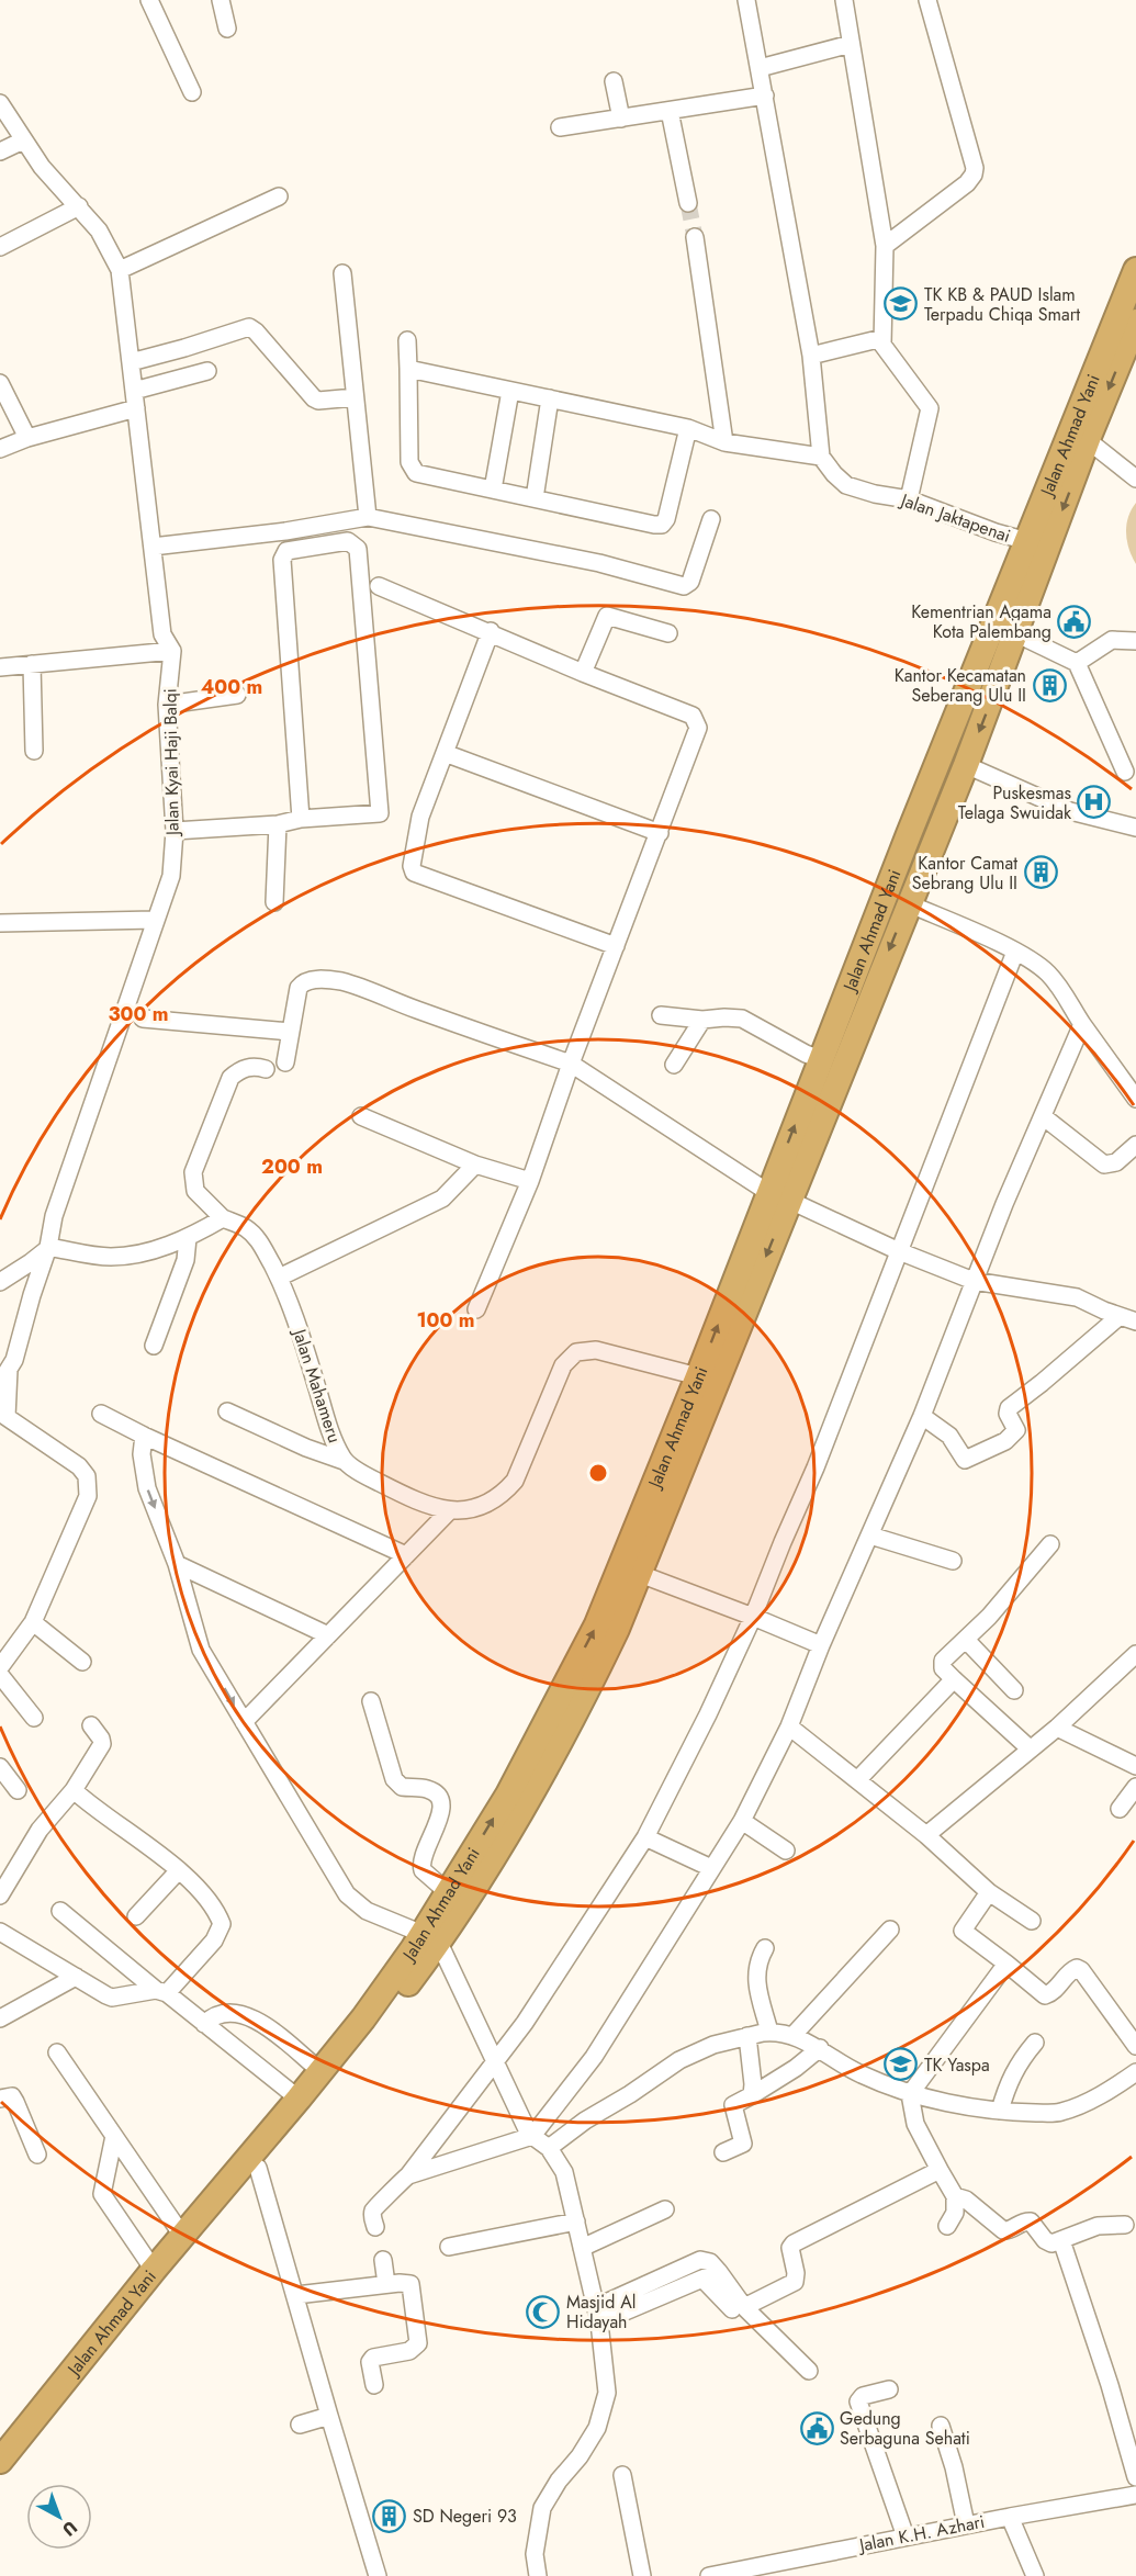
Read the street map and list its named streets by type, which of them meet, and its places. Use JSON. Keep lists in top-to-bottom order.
{
  "streets": {
    "highway": ["Jalan Ahmad Yani"],
    "street": [
      "Jalan Jaktapenai",
      "Jalan Kyai Haji Balqi",
      "Jalan Mahameru",
      "Jalan K.H. Azhari"
    ]
  },
  "crossings": [
    ["Jalan Ahmad Yani", "Jalan Jaktapenai"],
    ["Jalan Ahmad Yani", "Jalan Mahameru"]
  ],
  "places": {
    "school or university": ["TK KB & PAUD Islam Terpadu Chiqa Smart", "TK Yaspa"],
    "public building": ["Kementrian Agama Kota Palembang", "Gedung Serbaguna Sehati"],
    "building": ["Kantor Kecamatan Seberang Ulu II", "Kantor Camat Sebrang Ulu II", "SD Negeri 93"],
    "hospital": ["Puskesmas Telaga Swuidak"],
    "mosque": ["Masjid Al Hidayah"]
  },
  "north": "bottom right",
  "rings": [
    "400 m",
    "300 m",
    "200 m",
    "100 m"
  ]
}
